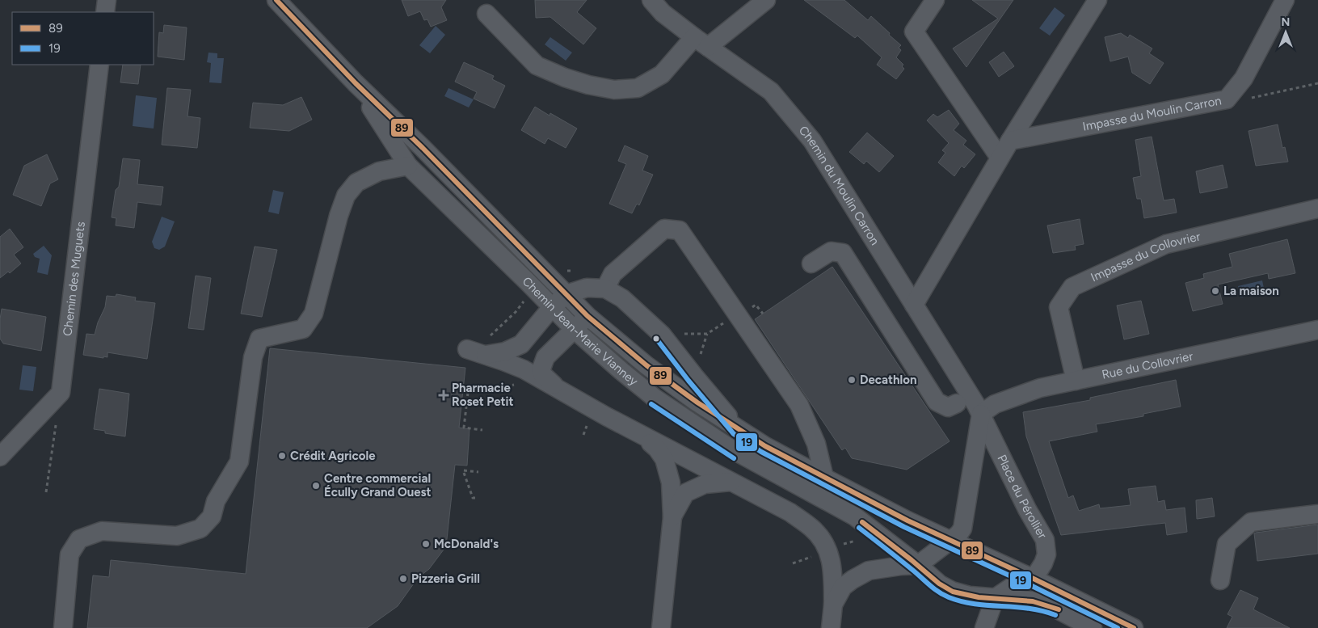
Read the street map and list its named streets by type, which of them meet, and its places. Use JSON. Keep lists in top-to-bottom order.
{
  "streets": {
    "street": [
      "Impasse du Moulin Carron",
      "Chemin du Moulin Carron",
      "Impasse du Collovrier",
      "Chemin des Muguets",
      "Chemin Jean-Marie Vianney",
      "Rue du Collovrier",
      "Place du Pérollier"
    ]
  },
  "crossings": [
    ["Chemin du Moulin Carron", "Rue du Collovrier"],
    ["Chemin du Moulin Carron", "Place du Pérollier"],
    ["Impasse du Collovrier", "Rue du Collovrier"],
    ["Chemin Jean-Marie Vianney", "Place du Pérollier"],
    ["Rue du Collovrier", "Place du Pérollier"]
  ],
  "places": {
    "other": [
      "La maison",
      "Decathlon",
      "Crédit Agricole",
      "Centre commercial Écully Grand Ouest",
      "McDonald's",
      "Pizzeria Grill"
    ],
    "health": ["Pharmacie Roset Petit"]
  },
  "lines": ["transit line 89", "transit line 19"],
  "legend": ["89", "19"],
  "north": "top"
}
